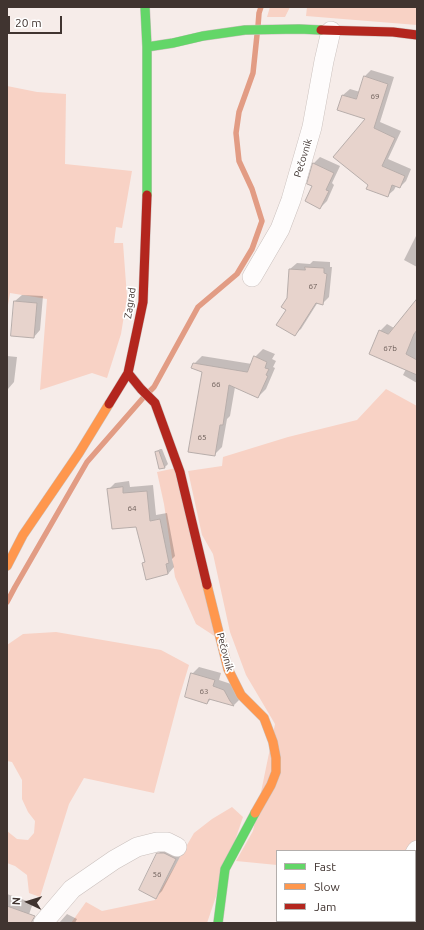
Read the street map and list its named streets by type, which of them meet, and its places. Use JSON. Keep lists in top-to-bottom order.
{
  "streets": {
    "street": ["Pečovnik", "Zagrad"]
  },
  "crossings": [
    ["Pečovnik", "Zagrad"]
  ],
  "house_numbers": [
    "69",
    "67",
    "67b",
    "66",
    "65",
    "64",
    "63",
    "56"
  ],
  "legend": ["Fast", "Slow", "Jam"],
  "scale_bar": "20 m",
  "north": "left"
}
